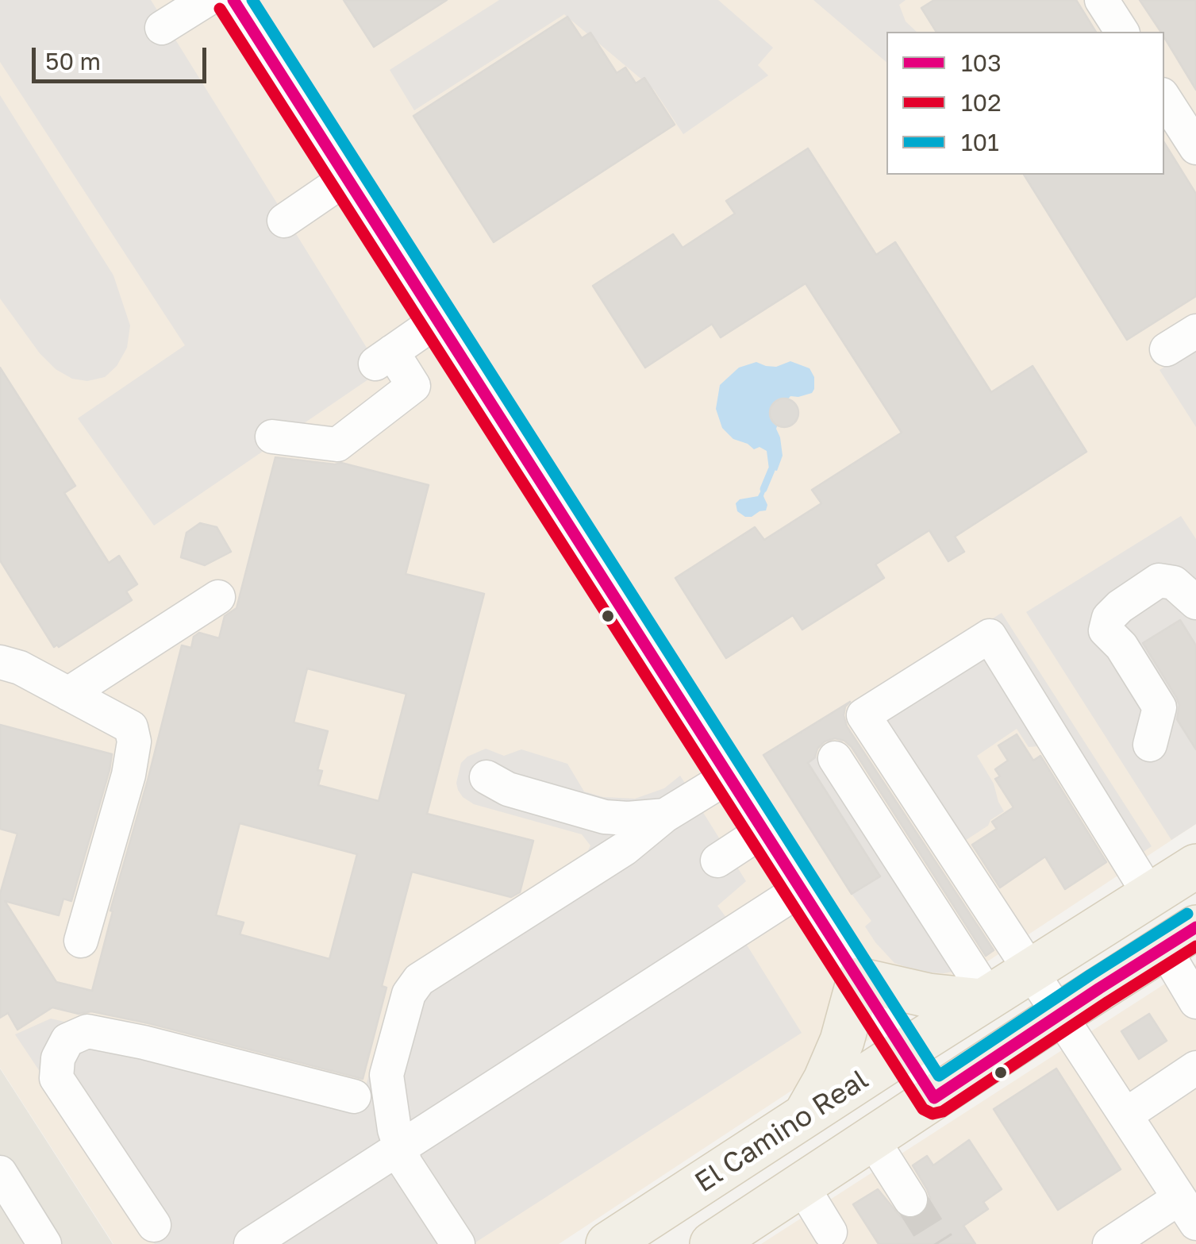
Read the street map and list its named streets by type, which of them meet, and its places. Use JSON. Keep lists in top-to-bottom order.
{
  "streets": {
    "main road": ["El Camino Real"]
  },
  "lines": ["transit line 103", "transit line 101", "transit line 102"],
  "legend": ["103", "102", "101"],
  "scale_bar": "50 m"
}
